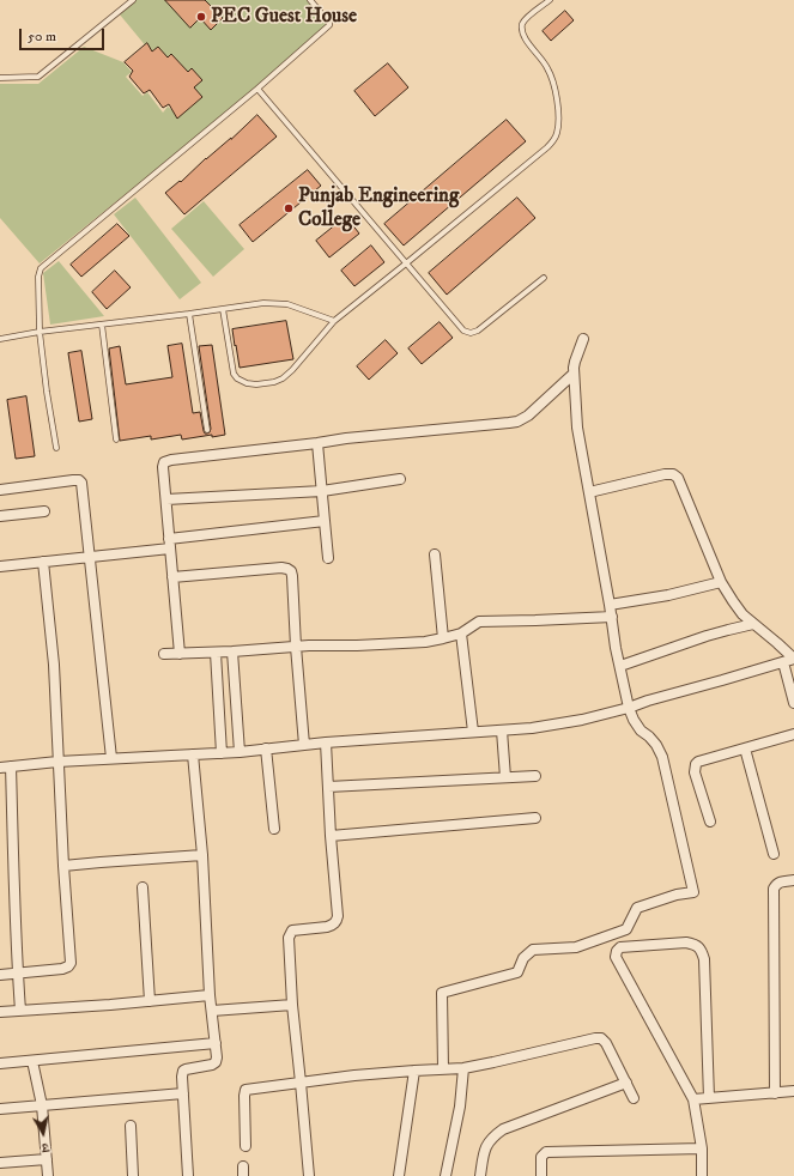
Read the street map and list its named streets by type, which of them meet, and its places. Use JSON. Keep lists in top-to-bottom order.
{
  "places": ["PEC Guest House", "Punjab Engineering College"],
  "scale_bar": "50 m",
  "north": "bottom"
}
